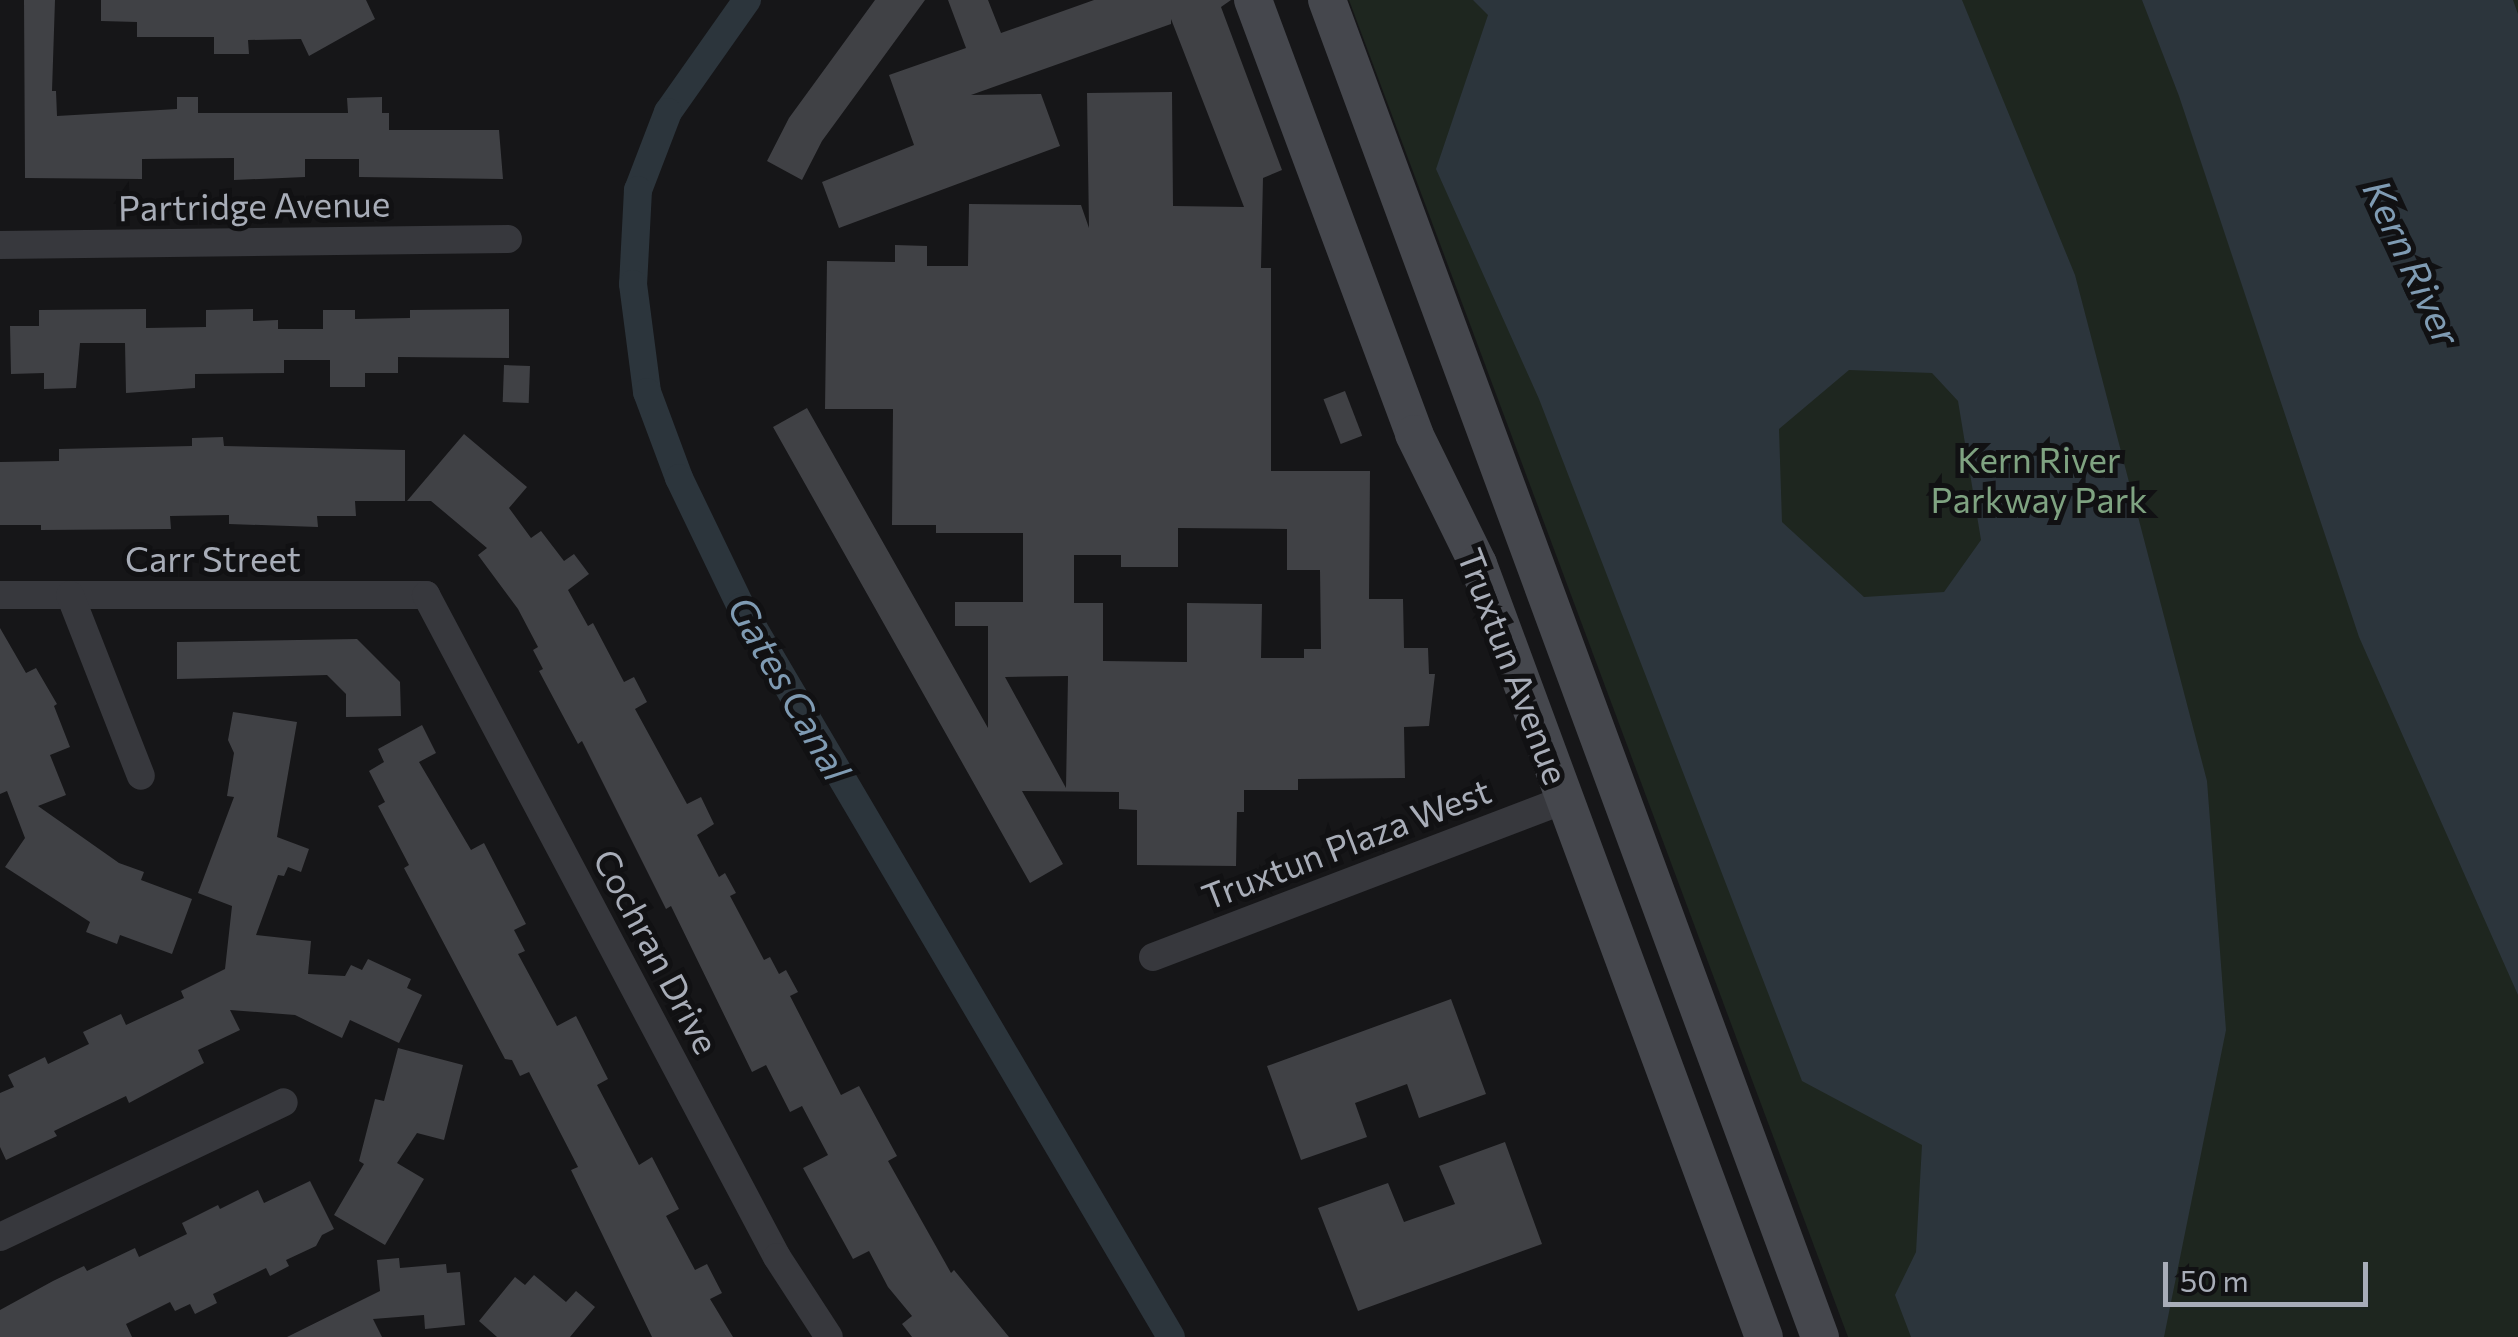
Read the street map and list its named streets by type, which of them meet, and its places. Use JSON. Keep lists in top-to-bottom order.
{
  "streets": {
    "main road": ["Truxtun Avenue"],
    "street": [
      "Partridge Avenue",
      "Carr Street",
      "Truxtun Plaza West",
      "Cochran Drive"
    ]
  },
  "crossings": [
    ["Carr Street", "Cochran Drive"],
    ["Truxtun Avenue", "Truxtun Plaza West"]
  ],
  "water": ["Kern River", "Gates Canal"],
  "parks": ["Kern River Parkway Park"],
  "scale_bar": "50 m"
}
